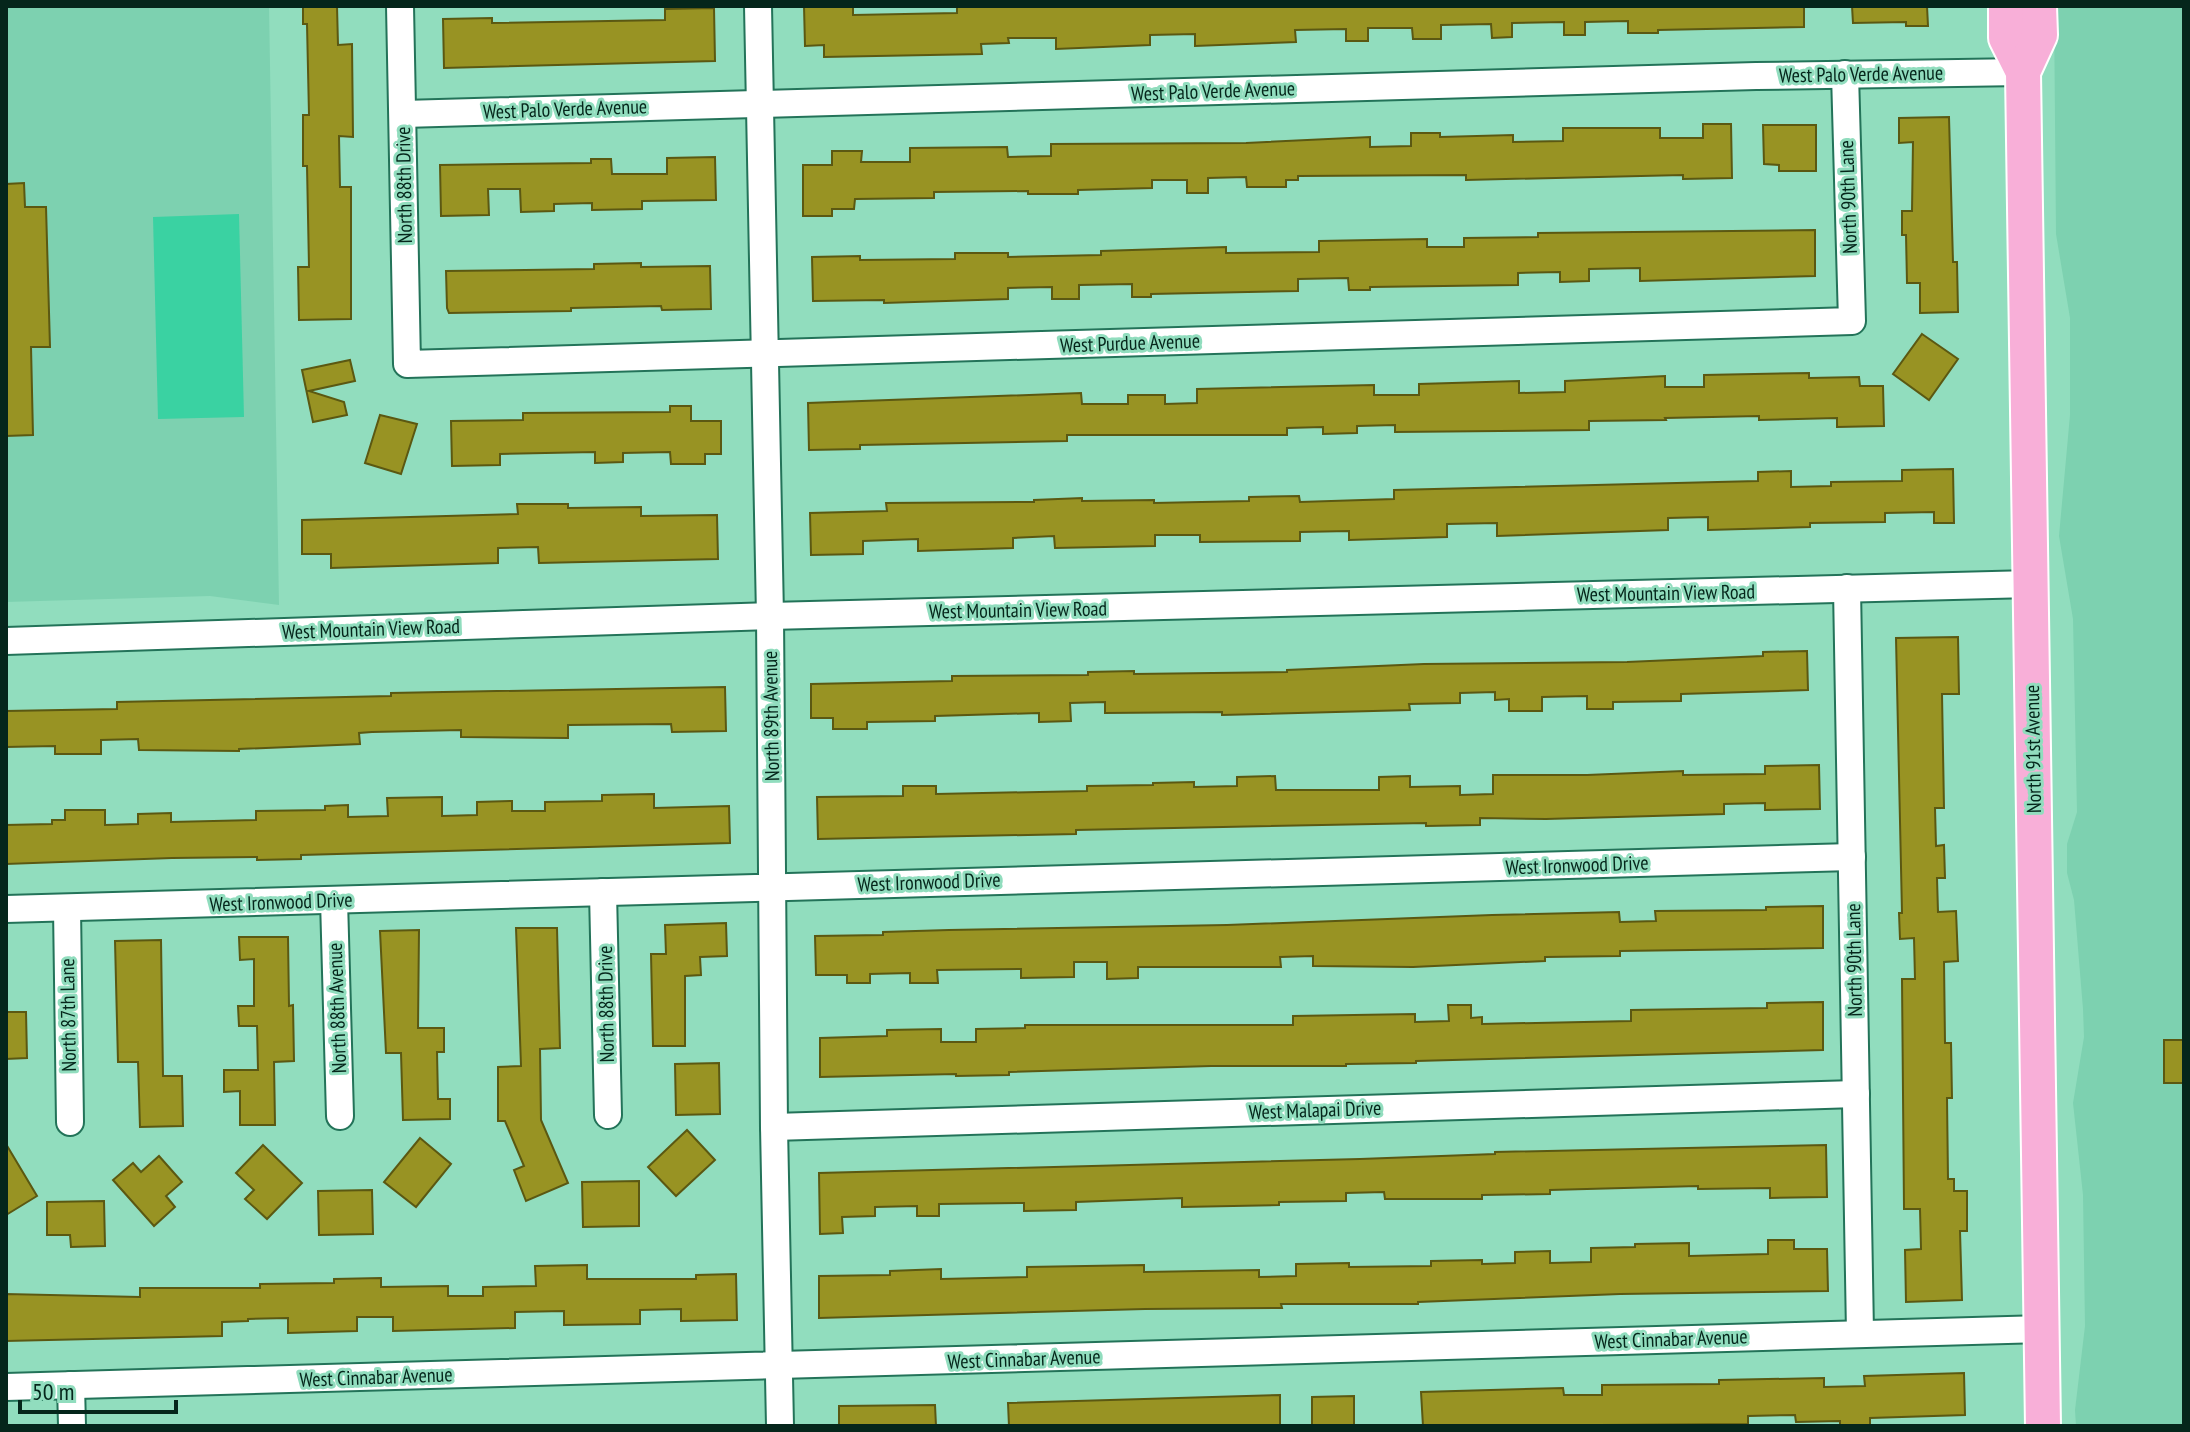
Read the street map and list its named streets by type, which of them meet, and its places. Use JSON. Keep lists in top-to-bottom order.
{
  "streets": {
    "main road": ["North 91st Avenue"],
    "street": [
      "West Palo Verde Avenue",
      "North 88th Drive",
      "North 90th Lane",
      "West Purdue Avenue",
      "West Mountain View Road",
      "North 89th Avenue",
      "West Ironwood Drive",
      "North 88th Avenue",
      "North 87th Lane",
      "West Malapai Drive",
      "West Cinnabar Avenue"
    ]
  },
  "crossings": [
    ["West Palo Verde Avenue", "North 88th Drive"],
    ["West Palo Verde Avenue", "North 90th Lane"],
    ["West Palo Verde Avenue", "North 89th Avenue"],
    ["West Palo Verde Avenue", "North 91st Avenue"],
    ["North 88th Drive", "West Purdue Avenue"],
    ["North 88th Drive", "West Ironwood Drive"],
    ["North 90th Lane", "West Purdue Avenue"],
    ["North 90th Lane", "West Mountain View Road"],
    ["North 90th Lane", "West Ironwood Drive"],
    ["North 90th Lane", "West Malapai Drive"],
    ["North 90th Lane", "West Cinnabar Avenue"],
    ["West Purdue Avenue", "North 89th Avenue"],
    ["West Mountain View Road", "North 89th Avenue"],
    ["West Mountain View Road", "North 91st Avenue"],
    ["North 89th Avenue", "West Ironwood Drive"],
    ["North 89th Avenue", "West Malapai Drive"],
    ["North 89th Avenue", "West Cinnabar Avenue"],
    ["North 91st Avenue", "West Cinnabar Avenue"],
    ["West Ironwood Drive", "North 88th Avenue"],
    ["West Ironwood Drive", "North 87th Lane"]
  ],
  "scale_bar": "50 m"
}
